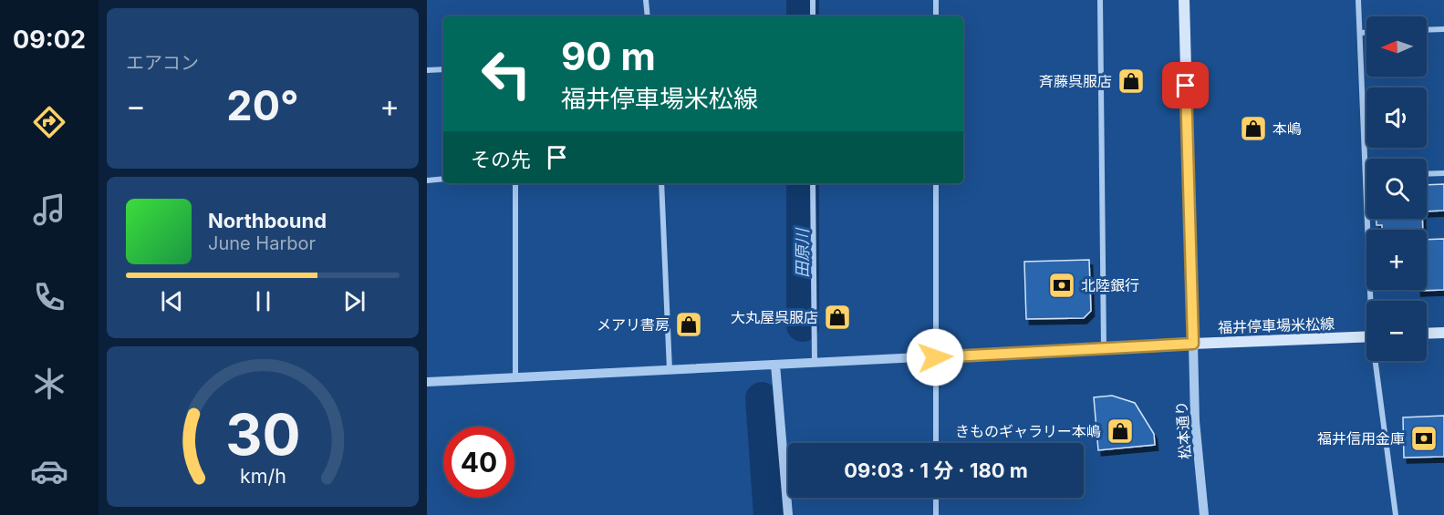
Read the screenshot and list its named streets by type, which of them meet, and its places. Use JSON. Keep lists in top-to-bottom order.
{
  "streets": {
    "main road": ["福井停車場米松線"],
    "street": ["松本通り"]
  },
  "crossings": [
    ["福井停車場米松線", "松本通り"]
  ],
  "water": ["田原川"],
  "places": {
    "shop": [
      "斉藤呉服店",
      "本嶋",
      "大丸屋呉服店",
      "メアリ書房",
      "きものギャラリー本嶋"
    ],
    "bank": ["北陸銀行", "福井信用金庫"]
  },
  "north": "left",
  "page": {
    "tabs": "09:02",
    "tile": "エアコン",
    "map_buttons": ["+", "−"],
    "turn": ["90 m", "福井停車場米松線"],
    "heat": ["−", "20°", "+"],
    "then": "その先",
    "song": ["Northbound", "June Harbor"],
    "limit": "40",
    "trip": "09:03 · 1 分 · 180 m",
    "gauge": ["30", "km/h"]
  }
}
